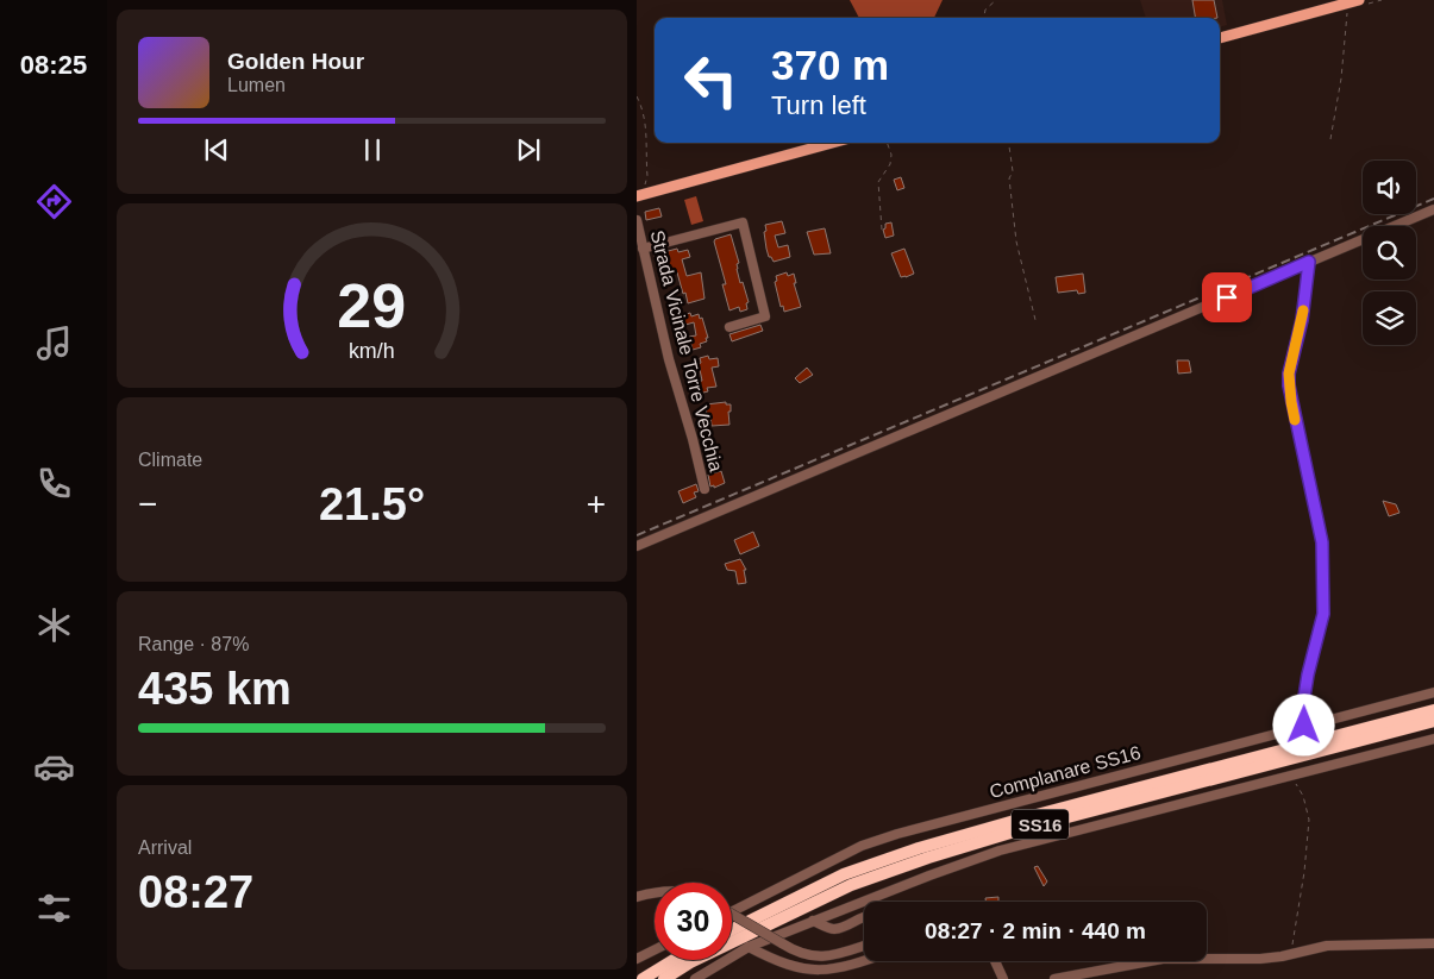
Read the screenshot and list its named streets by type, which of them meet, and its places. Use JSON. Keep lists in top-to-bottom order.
{
  "streets": {
    "highway": ["SS16"],
    "street": ["Strada Vicinale Torre Vecchia", "Complanare SS16"]
  },
  "page": {
    "tabs": "08:25",
    "turn": ["370 m", "Turn left"],
    "song": ["Golden Hour", "Lumen"],
    "tile": [
      "Climate",
      ["Range · 87%", "435 km"],
      ["Arrival", "08:27"]
    ],
    "heat": ["−", "21.5°", "+"],
    "limit": "30",
    "trip": "08:27 · 2 min · 440 m",
    "gauge": ["29", "km/h"]
  }
}
